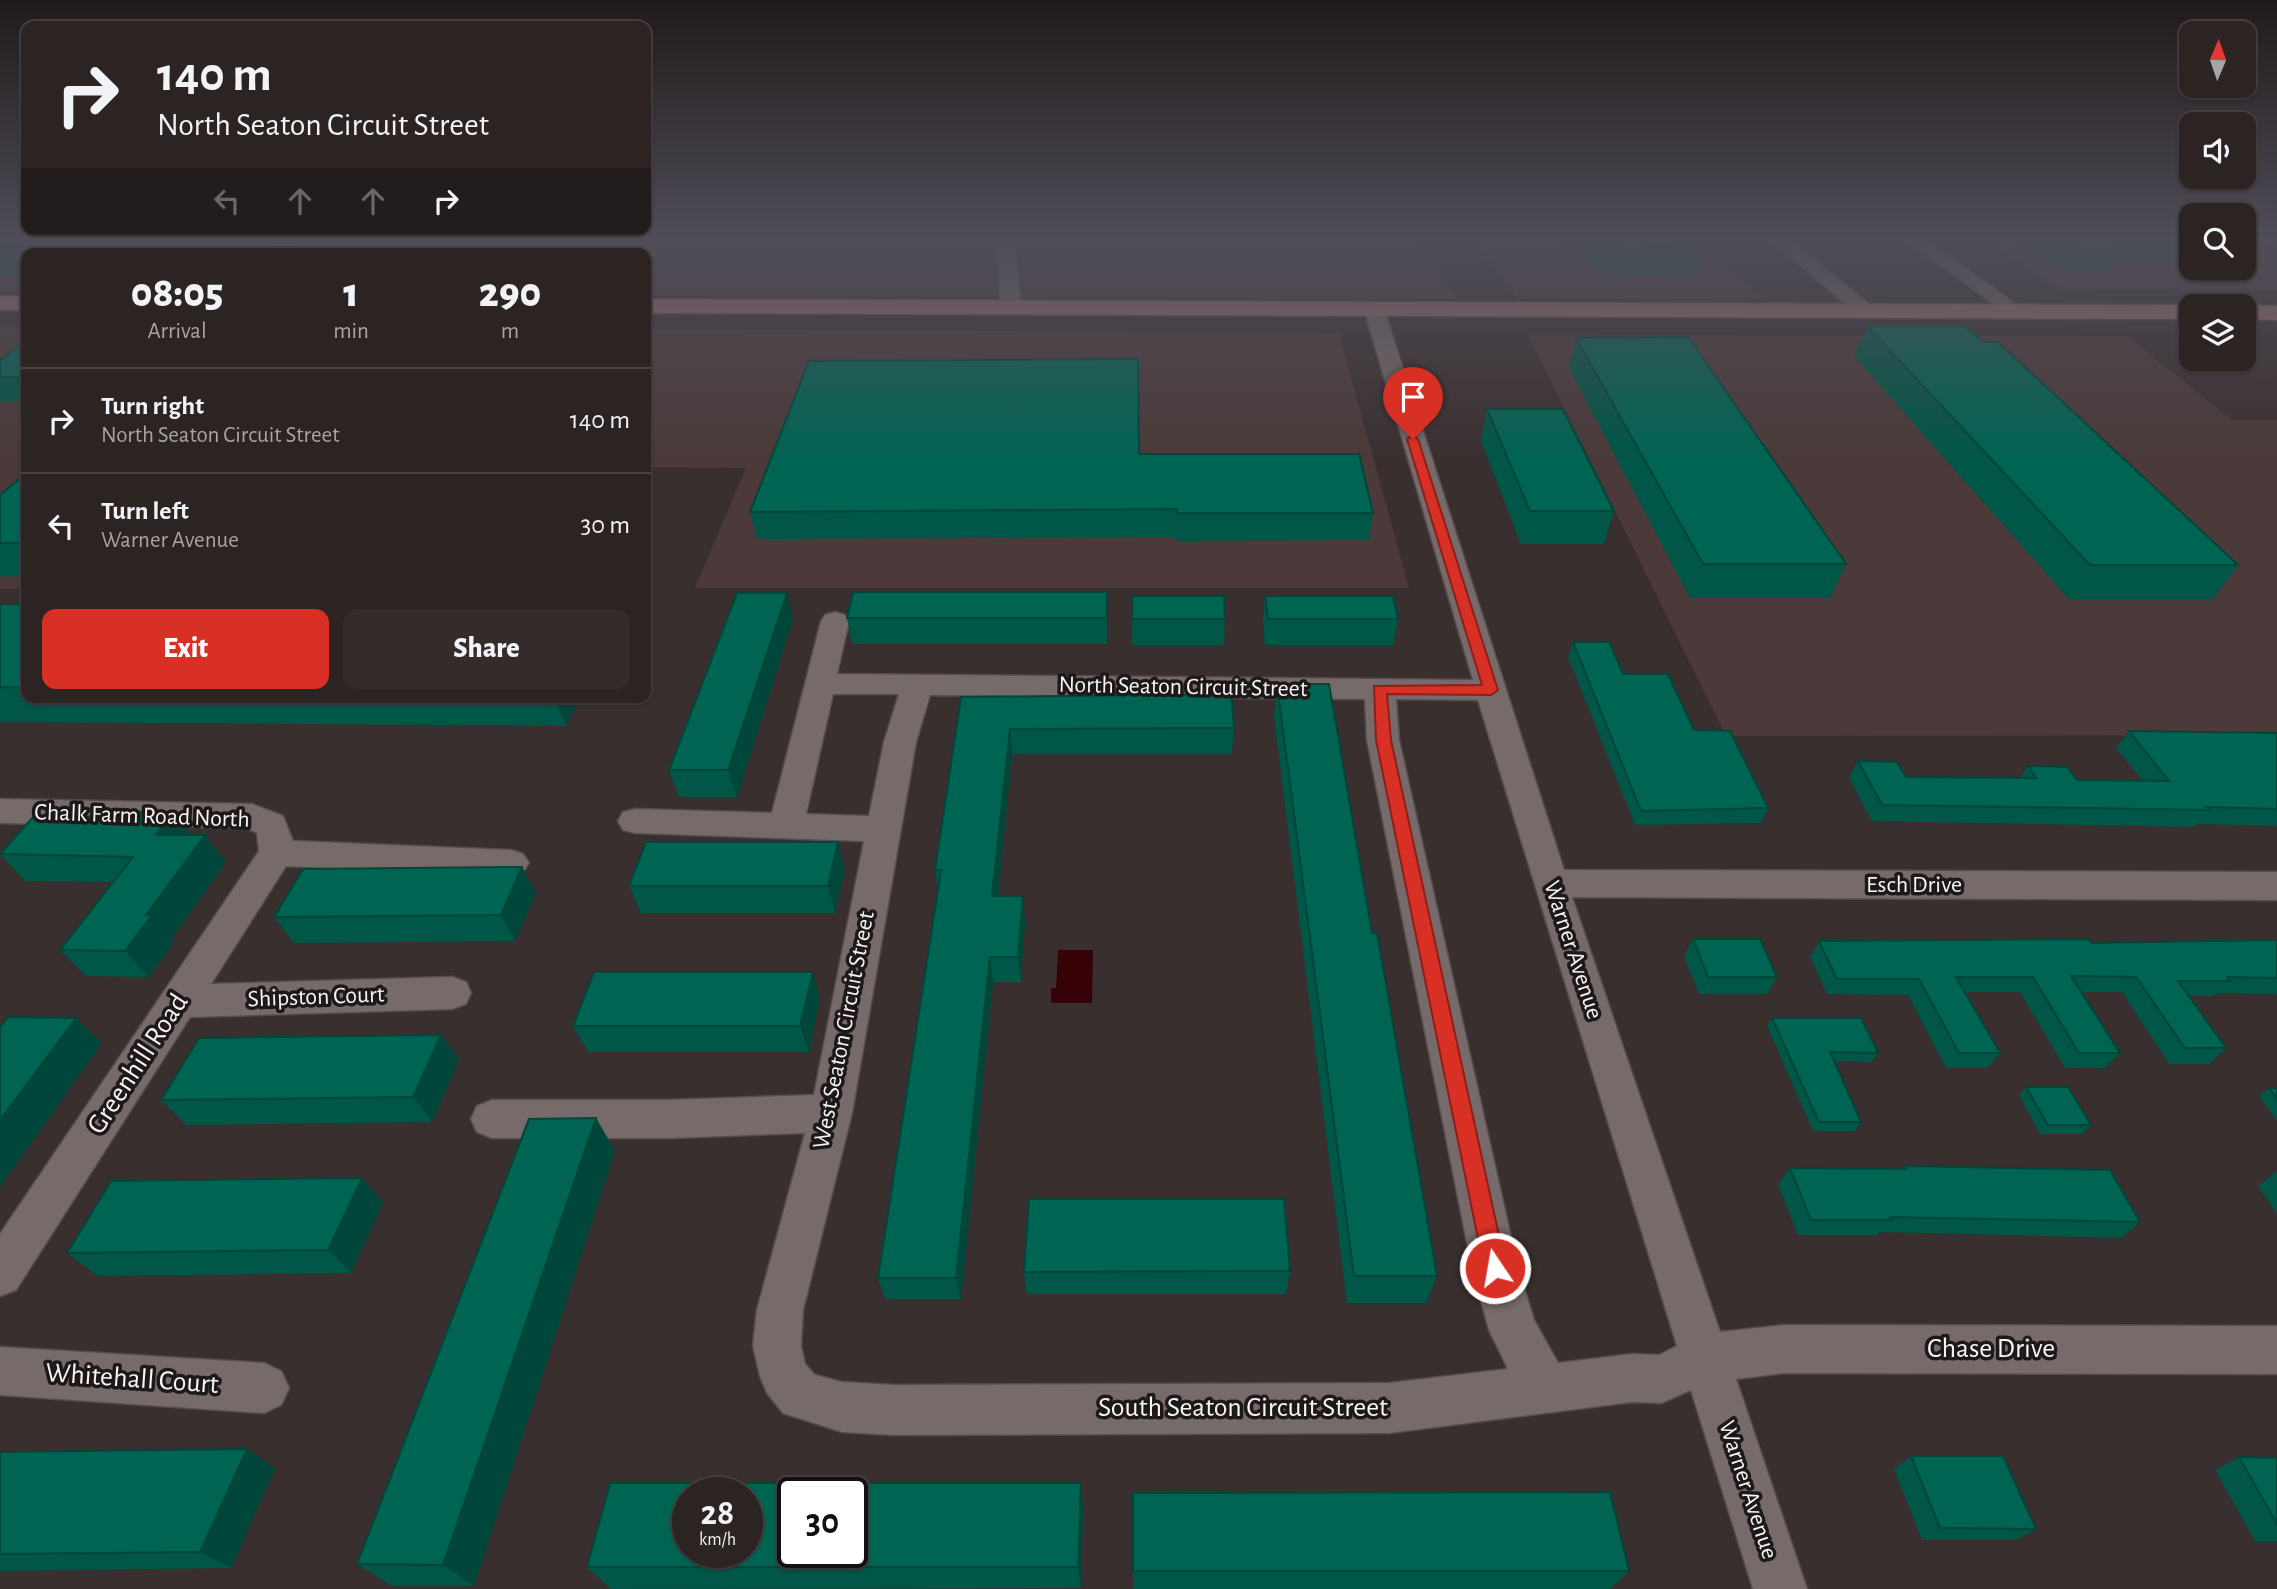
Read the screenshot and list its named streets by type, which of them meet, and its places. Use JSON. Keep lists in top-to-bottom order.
{
  "streets": {
    "street": [
      "North Seaton Circuit Street",
      "Chalk Farm Road North",
      "Esch Drive",
      "Warner Avenue",
      "Shipston Court",
      "West Seaton Circuit Street",
      "Greenhill Road",
      "Chase Drive",
      "Whitehall Court",
      "South Seaton Circuit Street"
    ]
  },
  "crossings": [
    ["North Seaton Circuit Street", "Warner Avenue"],
    ["North Seaton Circuit Street", "West Seaton Circuit Street"],
    ["Chalk Farm Road North", "Greenhill Road"],
    ["Esch Drive", "Warner Avenue"],
    ["Warner Avenue", "Chase Drive"],
    ["Warner Avenue", "South Seaton Circuit Street"],
    ["Shipston Court", "Greenhill Road"],
    ["West Seaton Circuit Street", "South Seaton Circuit Street"],
    ["Chase Drive", "South Seaton Circuit Street"]
  ],
  "north": "top",
  "page": {
    "turn": ["140 m", "North Seaton Circuit Street"],
    "eta": [
      "08:05",
      "Arrival",
      "1",
      "min",
      "290",
      "m"
    ],
    "list": [
      {
        "name": "Turn right",
        "note": "North Seaton Circuit Street",
        "value": "140 m"
      },
      {
        "name": "Turn left",
        "note": "Warner Avenue",
        "value": "30 m"
      }
    ],
    "buttons": ["Exit", "Share"],
    "speed": "28 km/h",
    "limit": "30"
  }
}
